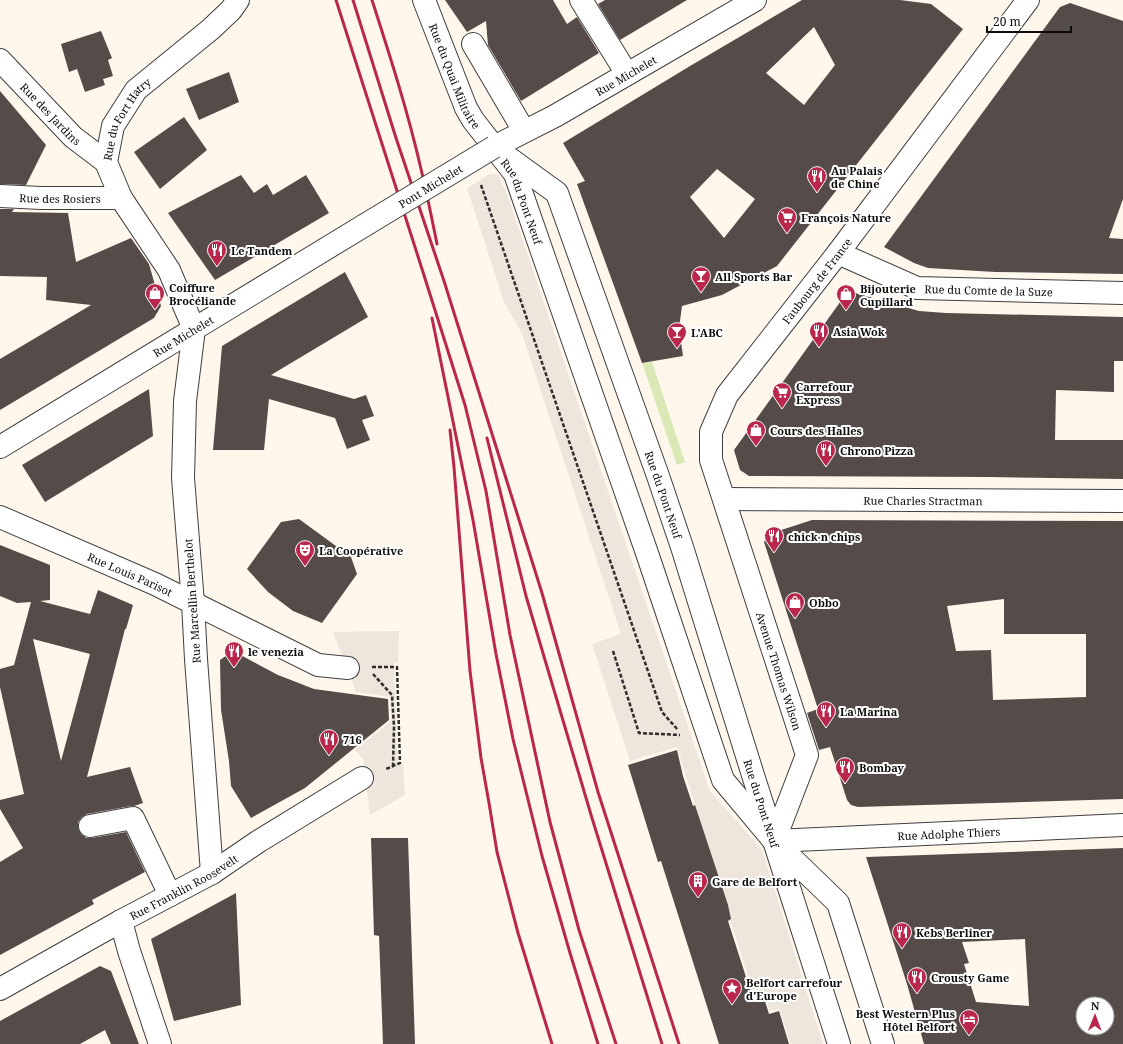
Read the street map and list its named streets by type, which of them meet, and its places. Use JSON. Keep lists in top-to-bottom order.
{
  "streets": {
    "street": [
      "Rue du Quai Militaire",
      "Rue Michelet",
      "Rue des Jardins",
      "Rue du Fort Hatry",
      "Pont Michelet",
      "Rue des Rosiers",
      "Rue du Pont Neuf",
      "Faubourg de France",
      "Rue du Comte de la Suze",
      "Rue Charles Stractman",
      "Rue Louis Parisot",
      "Rue Marcellin Berthelot",
      "Avenue Thomas Wilson",
      "Rue Adolphe Thiers",
      "Rue Franklin Roosevelt"
    ]
  },
  "crossings": [
    ["Rue du Quai Militaire", "Rue Michelet"],
    ["Rue du Quai Militaire", "Pont Michelet"],
    ["Rue du Quai Militaire", "Rue du Pont Neuf"],
    ["Rue Michelet", "Rue du Fort Hatry"],
    ["Rue Michelet", "Pont Michelet"],
    ["Rue Michelet", "Rue du Pont Neuf"],
    ["Rue Michelet", "Rue Marcellin Berthelot"],
    ["Rue des Jardins", "Rue du Fort Hatry"],
    ["Rue du Fort Hatry", "Rue des Rosiers"],
    ["Rue du Fort Hatry", "Rue Marcellin Berthelot"],
    ["Pont Michelet", "Rue du Pont Neuf"],
    ["Rue du Pont Neuf", "Avenue Thomas Wilson"],
    ["Rue du Pont Neuf", "Rue Adolphe Thiers"],
    ["Faubourg de France", "Rue du Comte de la Suze"],
    ["Faubourg de France", "Rue Charles Stractman"],
    ["Faubourg de France", "Avenue Thomas Wilson"],
    ["Rue Charles Stractman", "Avenue Thomas Wilson"],
    ["Rue Louis Parisot", "Rue Marcellin Berthelot"],
    ["Rue Marcellin Berthelot", "Rue Franklin Roosevelt"],
    ["Avenue Thomas Wilson", "Rue Adolphe Thiers"]
  ],
  "places": {
    "restaurant": [
      "Au Palais de Chine",
      "Le Tandem",
      "Asia Wok",
      "Chrono Pizza",
      "chick n chips",
      "le venezia",
      "La Marina",
      "716",
      "Bombay",
      "Kebs Berliner",
      "Crousty Game"
    ],
    "supermarket": ["François Nature", "Carrefour Express"],
    "bar": ["All Sports Bar", "L'ABC"],
    "shop": [
      "Coiffure Brocéliande",
      "Bijouterie Cupillard",
      "Cours des Halles",
      "Obbo"
    ],
    "theatre": ["La Coopérative"],
    "building": ["Gare de Belfort"],
    "place": ["Belfort carrefour d'Europe"],
    "hotel": ["Best Western Plus Hôtel Belfort"]
  },
  "scale_bar": "20 m",
  "north": "top"
}
